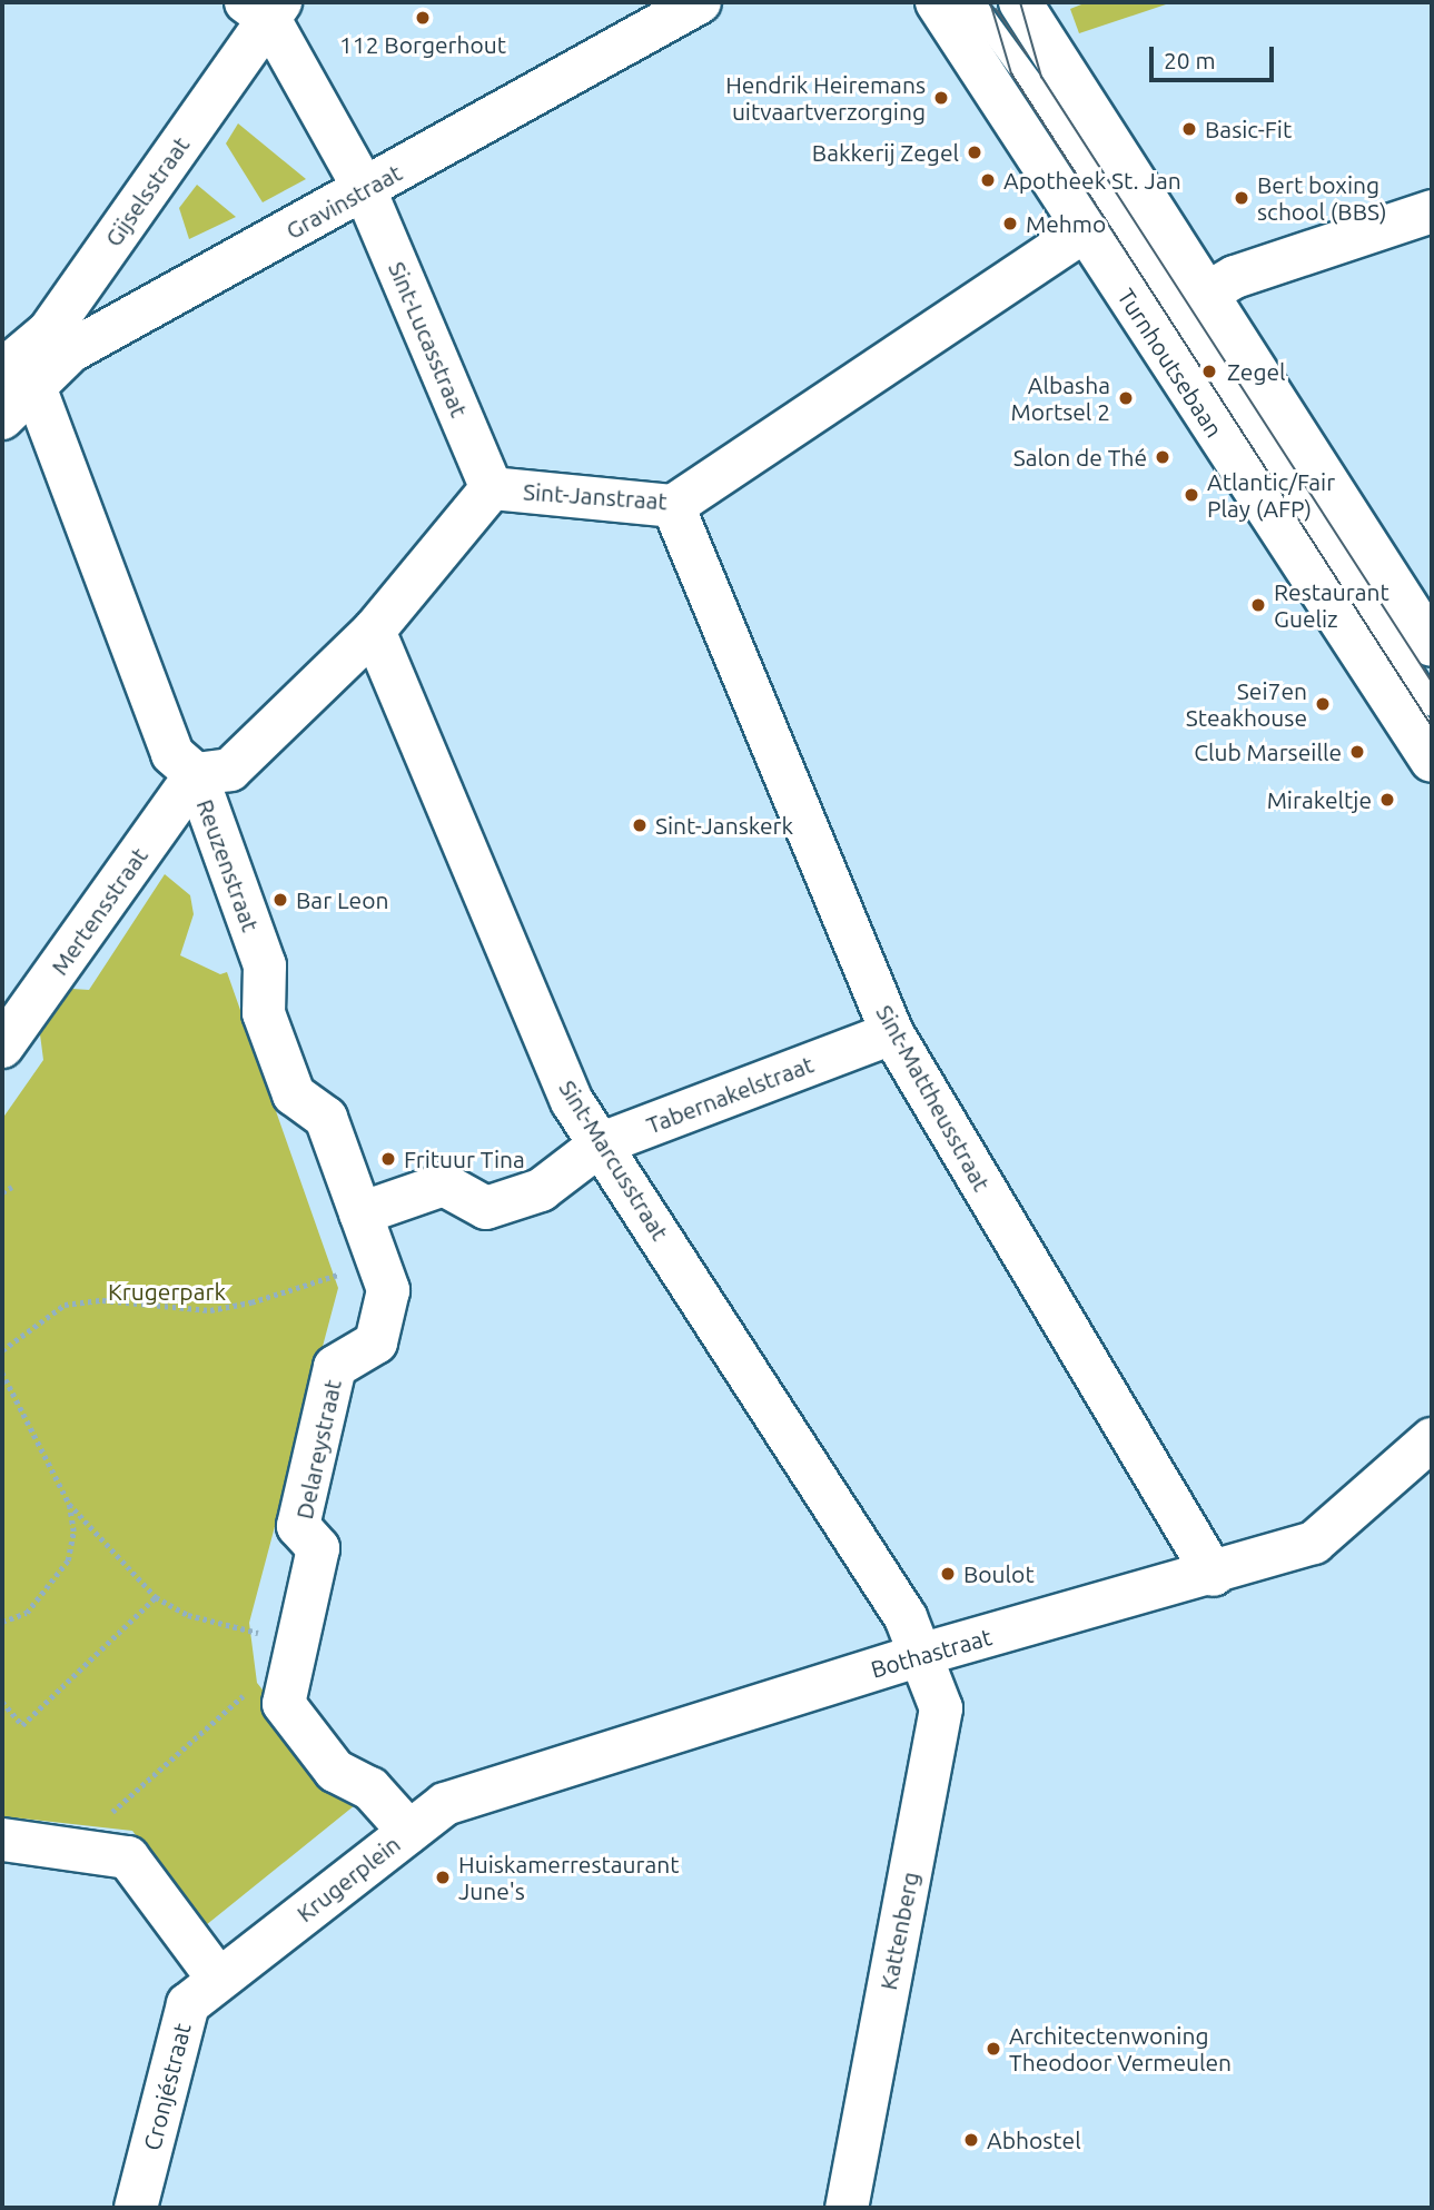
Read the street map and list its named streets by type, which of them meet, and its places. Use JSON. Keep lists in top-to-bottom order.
{
  "streets": {
    "street": [
      "Gijselsstraat",
      "Gravinstraat",
      "Sint-Lucasstraat",
      "Turnhoutsebaan",
      "Sint-Janstraat",
      "Reuzenstraat",
      "Mertensstraat",
      "Tabernakelstraat",
      "Sint-Mattheusstraat",
      "Sint-Marcusstraat",
      "Delareystraat",
      "Bothastraat",
      "Krugerplein",
      "Kattenberg",
      "Cronjéstraat"
    ]
  },
  "crossings": [
    ["Gijselsstraat", "Gravinstraat"],
    ["Gijselsstraat", "Sint-Lucasstraat"],
    ["Gijselsstraat", "Reuzenstraat"],
    ["Gravinstraat", "Sint-Lucasstraat"],
    ["Gravinstraat", "Reuzenstraat"],
    ["Sint-Lucasstraat", "Sint-Janstraat"],
    ["Turnhoutsebaan", "Sint-Janstraat"],
    ["Sint-Janstraat", "Reuzenstraat"],
    ["Sint-Janstraat", "Mertensstraat"],
    ["Sint-Janstraat", "Sint-Mattheusstraat"],
    ["Sint-Janstraat", "Sint-Marcusstraat"],
    ["Reuzenstraat", "Mertensstraat"],
    ["Reuzenstraat", "Tabernakelstraat"],
    ["Reuzenstraat", "Delareystraat"],
    ["Tabernakelstraat", "Sint-Mattheusstraat"],
    ["Tabernakelstraat", "Sint-Marcusstraat"],
    ["Tabernakelstraat", "Delareystraat"],
    ["Sint-Mattheusstraat", "Bothastraat"],
    ["Sint-Marcusstraat", "Bothastraat"],
    ["Sint-Marcusstraat", "Kattenberg"],
    ["Delareystraat", "Krugerplein"],
    ["Bothastraat", "Krugerplein"],
    ["Bothastraat", "Kattenberg"],
    ["Krugerplein", "Cronjéstraat"]
  ],
  "parks": ["Krugerpark"],
  "places": [
    "112 Borgerhout",
    "Hendrik Heiremans uitvaartverzorging",
    "Basic-Fit",
    "Bakkerij Zegel",
    "Apotheek St. Jan",
    "Bert boxing school (BBS)",
    "Mehmo",
    "Zegel",
    "Albasha Mortsel 2",
    "Salon de Thé",
    "Atlantic/Fair Play (AFP)",
    "Restaurant Gueliz",
    "Sei7en Steakhouse",
    "Club Marseille",
    "Mirakeltje",
    "Sint-Janskerk",
    "Bar Leon",
    "Frituur Tina",
    "Boulot",
    "Huiskamerrestaurant June's",
    "Architectenwoning Theodoor Vermeulen",
    "Abhostel"
  ],
  "scale_bar": "20 m"
}
